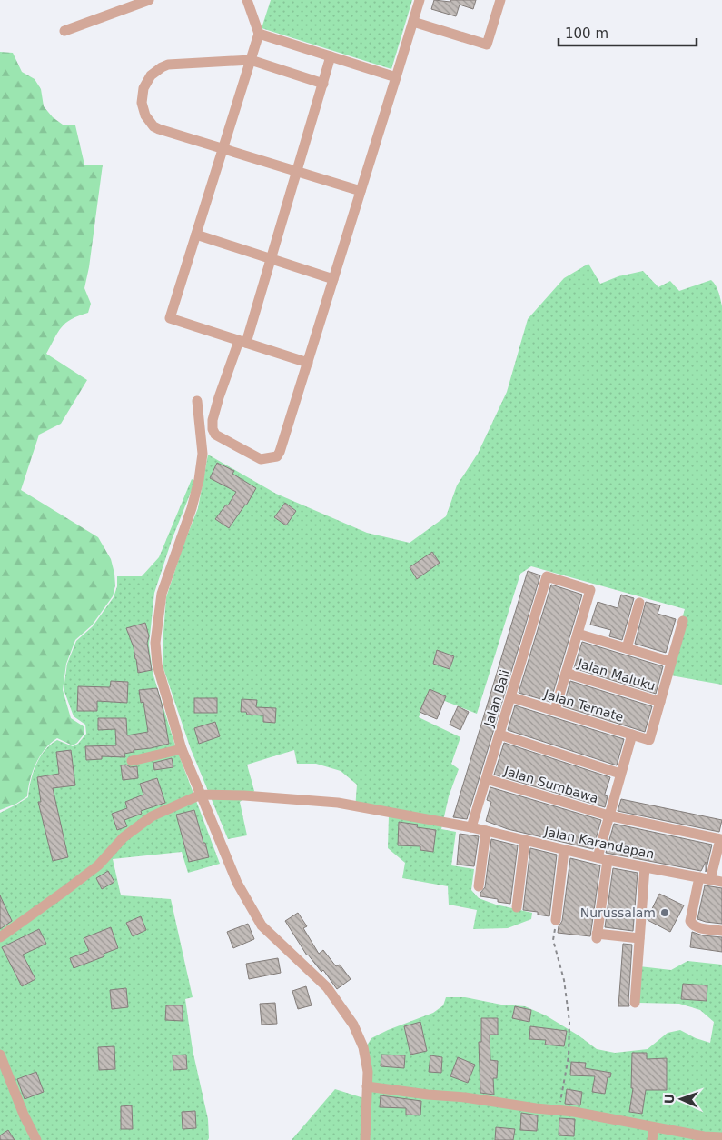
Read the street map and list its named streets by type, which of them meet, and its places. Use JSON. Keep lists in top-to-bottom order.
{
  "streets": {
    "street": [
      "Jalan Maluku",
      "Jalan Bali",
      "Jalan Ternate",
      "Jalan Sumbawa",
      "Jalan Karandapan"
    ]
  },
  "crossings": [
    ["Jalan Maluku", "Jalan Ternate"],
    ["Jalan Bali", "Jalan Ternate"],
    ["Jalan Bali", "Jalan Sumbawa"],
    ["Jalan Bali", "Jalan Karandapan"],
    ["Jalan Sumbawa", "Jalan Karandapan"]
  ],
  "places": ["Nurussalam"],
  "scale_bar": "100 m",
  "north": "left"
}
